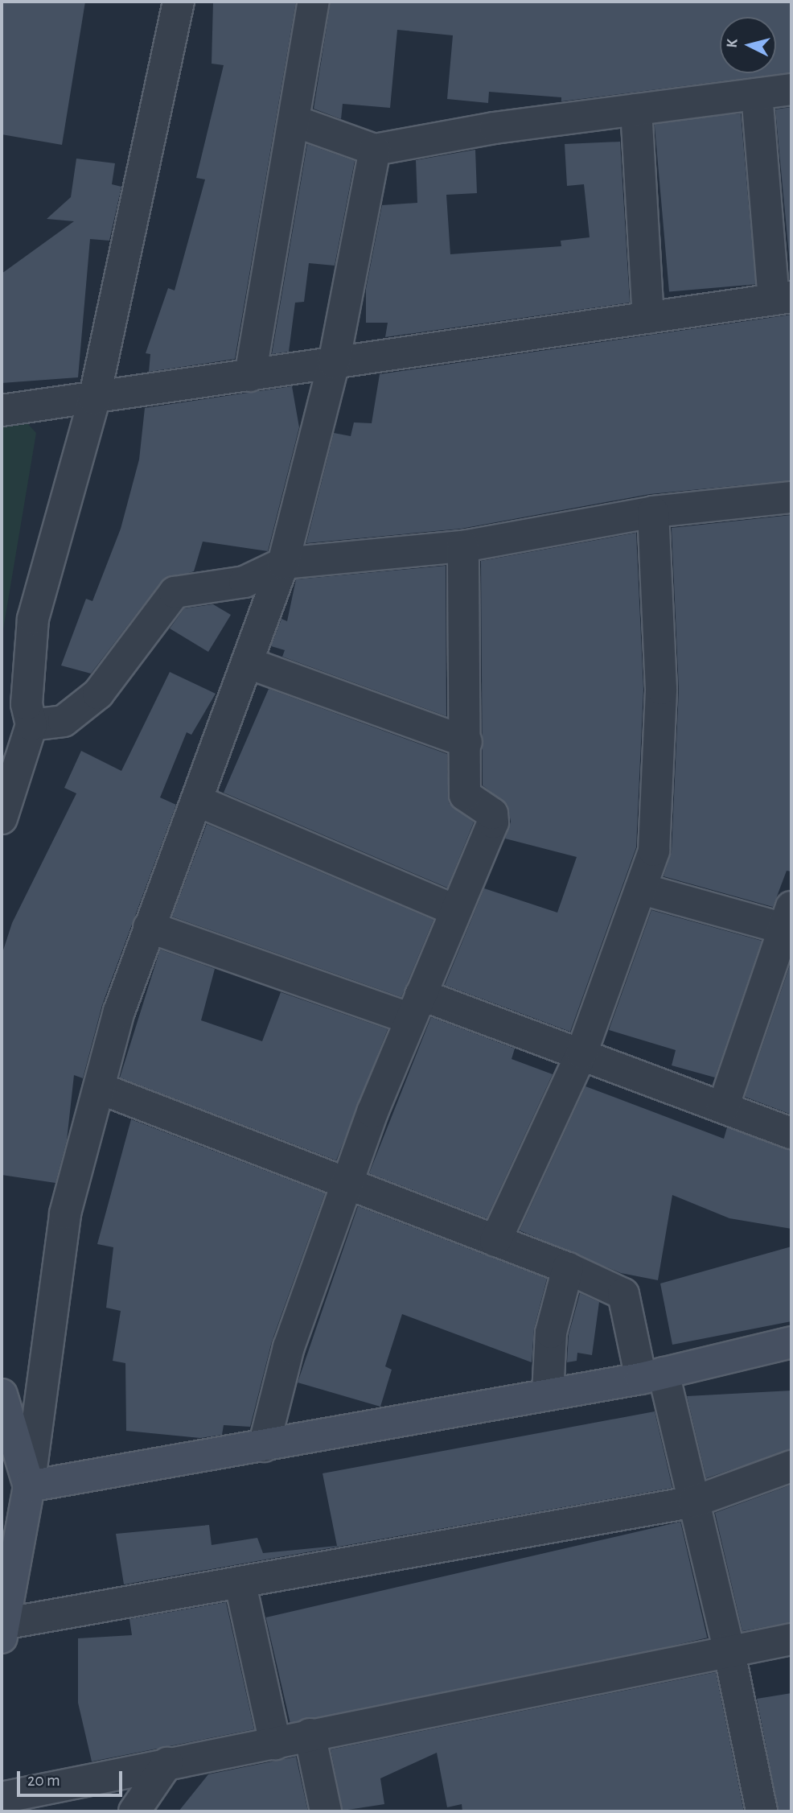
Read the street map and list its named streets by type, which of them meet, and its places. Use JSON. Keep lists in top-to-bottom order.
{
  "scale_bar": "20 m",
  "north": "left"
}
